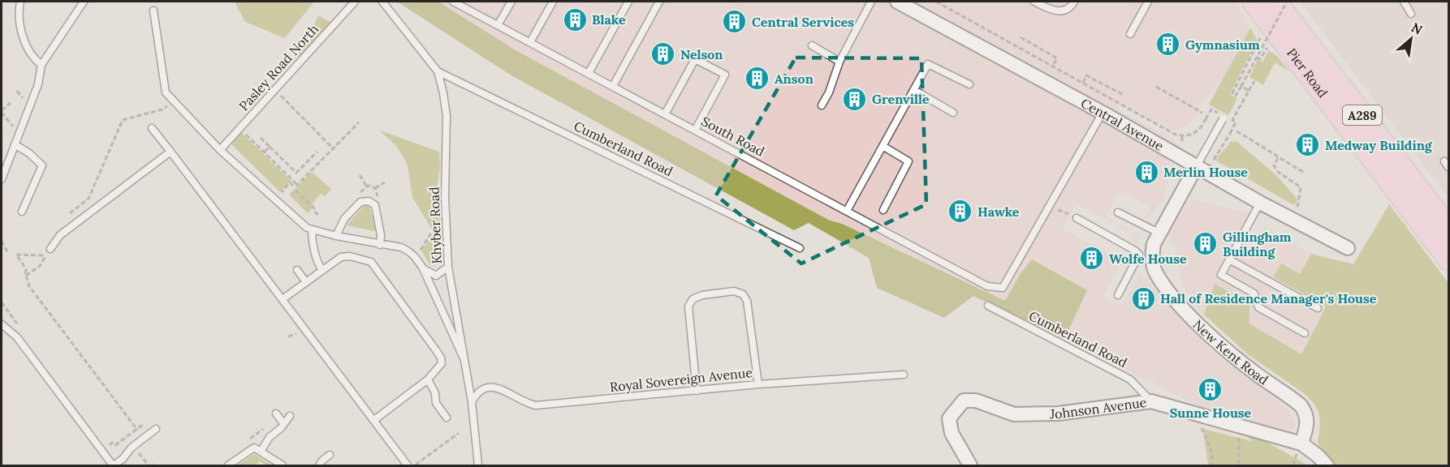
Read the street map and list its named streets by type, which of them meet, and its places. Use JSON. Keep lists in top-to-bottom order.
{
  "streets": {
    "main road": ["Pier Road", "A289"],
    "street": ["Central Avenue", "New Kent Road", "Johnson Avenue"],
    "lane": [
      "Pasley Road North",
      "South Road",
      "Cumberland Road",
      "Khyber Road",
      "Royal Sovereign Avenue"
    ]
  },
  "crossings": [
    ["Cumberland Road", "Khyber Road"],
    ["Cumberland Road", "Johnson Avenue"],
    ["Khyber Road", "Royal Sovereign Avenue"],
    ["New Kent Road", "Johnson Avenue"]
  ],
  "places": {
    "building": [
      "Blake",
      "Central Services",
      "Gymnasium",
      "Nelson",
      "Anson",
      "Grenville",
      "Medway Building",
      "Merlin House",
      "Hawke",
      "Gillingham Building",
      "Wolfe House",
      "Hall of Residence Manager's House",
      "Sunne House"
    ]
  },
  "north": "top right"
}
